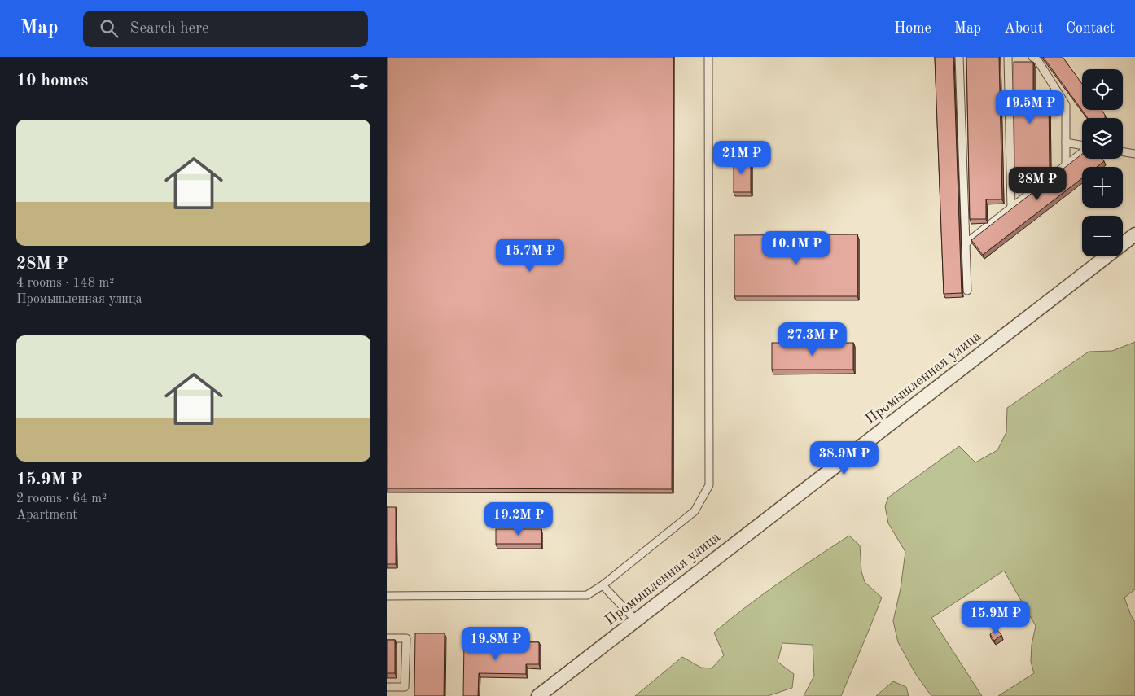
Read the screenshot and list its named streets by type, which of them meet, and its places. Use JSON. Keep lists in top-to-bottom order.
{
  "streets": {
    "street": ["Промышленная улица"]
  },
  "page": {
    "header": "Map",
    "search": "Search here",
    "nav": [
      "Home",
      "Map",
      "About",
      "Contact"
    ],
    "heading": "10 homes",
    "map_buttons": ["+", "−"],
    "price": [
      "19.5M ₽",
      "21M ₽",
      "28M ₽",
      "10.1M ₽",
      "15.7M ₽",
      "27.3M ₽",
      "38.9M ₽",
      "19.2M ₽",
      "15.9M ₽",
      "19.8M ₽"
    ],
    "list": [
      {
        "name": "28M ₽",
        "note": "4 rooms · 148 m² · Промышленная улица"
      },
      {
        "name": "15.9M ₽",
        "note": "2 rooms · 64 m² · Apartment"
      }
    ]
  }
}
